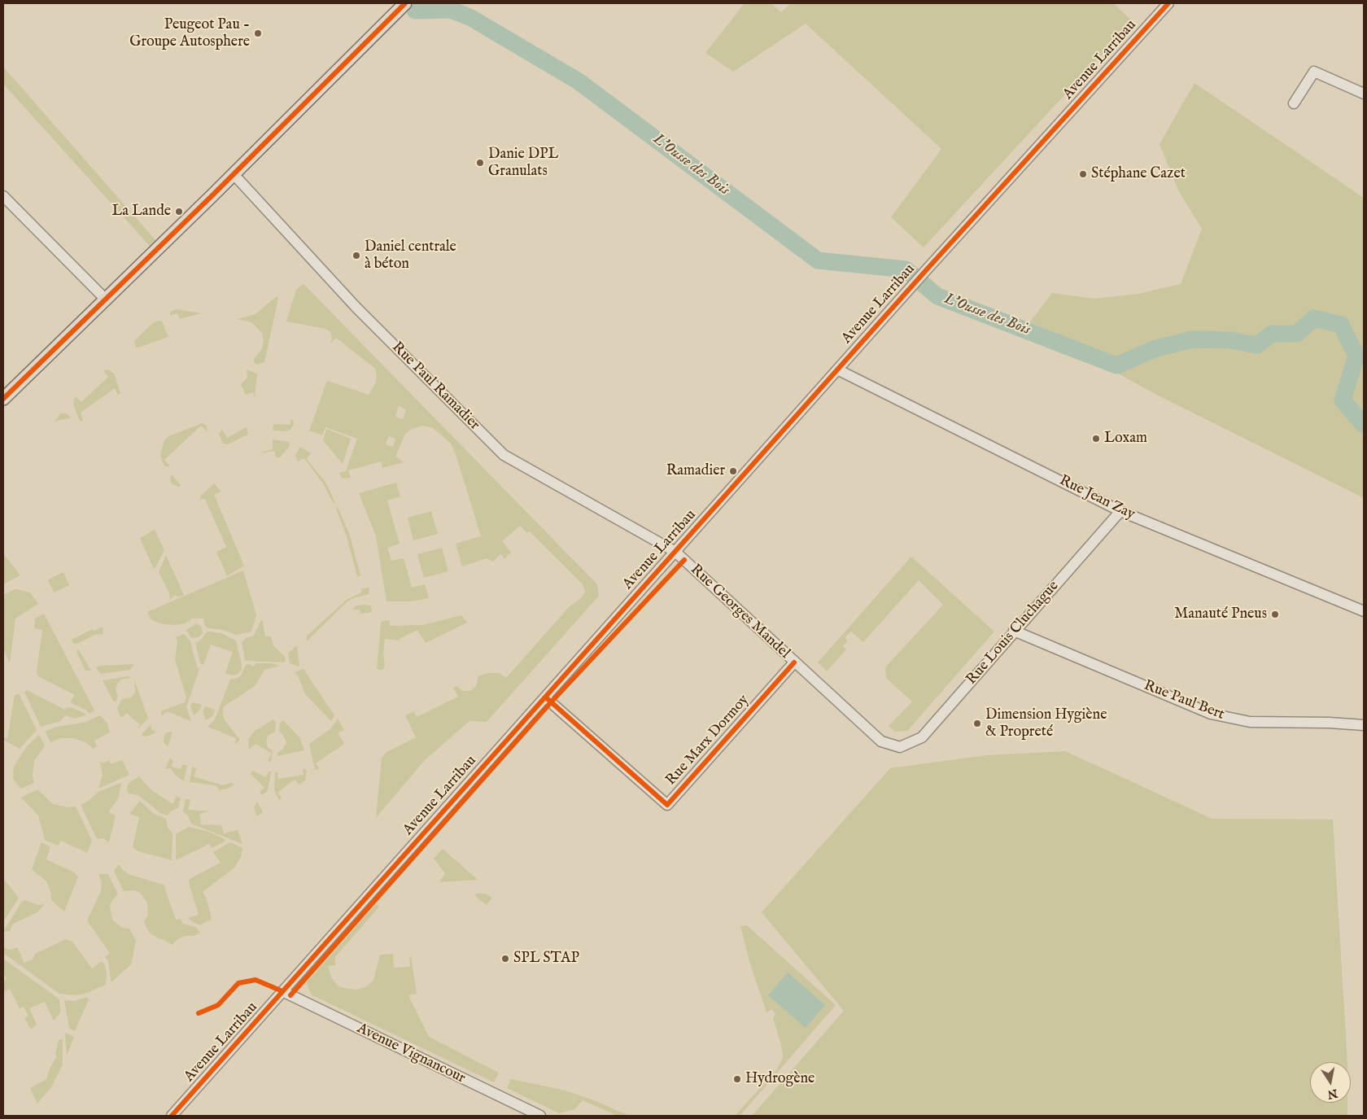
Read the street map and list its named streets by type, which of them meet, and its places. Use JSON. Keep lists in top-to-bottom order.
{
  "streets": {
    "street": [
      "Avenue Larribau",
      "Rue Paul Ramadier",
      "Rue Jean Zay",
      "Rue Georges Mandel",
      "Rue Louis Cluchague",
      "Rue Paul Bert",
      "Rue Marx Dormoy",
      "Avenue Vignancour"
    ]
  },
  "crossings": [
    ["Avenue Larribau", "Rue Paul Ramadier"],
    ["Avenue Larribau", "Rue Jean Zay"],
    ["Avenue Larribau", "Rue Georges Mandel"],
    ["Avenue Larribau", "Rue Marx Dormoy"],
    ["Avenue Larribau", "Avenue Vignancour"],
    ["Rue Paul Ramadier", "Rue Georges Mandel"],
    ["Rue Jean Zay", "Rue Louis Cluchague"],
    ["Rue Georges Mandel", "Rue Louis Cluchague"],
    ["Rue Georges Mandel", "Rue Marx Dormoy"],
    ["Rue Louis Cluchague", "Rue Paul Bert"]
  ],
  "water": ["L'Ousse des Bois"],
  "places": [
    "Peugeot Pau - Groupe Autosphere",
    "Danie DPL Granulats",
    "Stéphane Cazet",
    "La Lande",
    "Daniel centrale à béton",
    "Loxam",
    "Ramadier",
    "Manauté Pneus",
    "Dimension Hygiène & Propreté",
    "SPL STAP",
    "Hydrogène"
  ],
  "north": "bottom"
}
